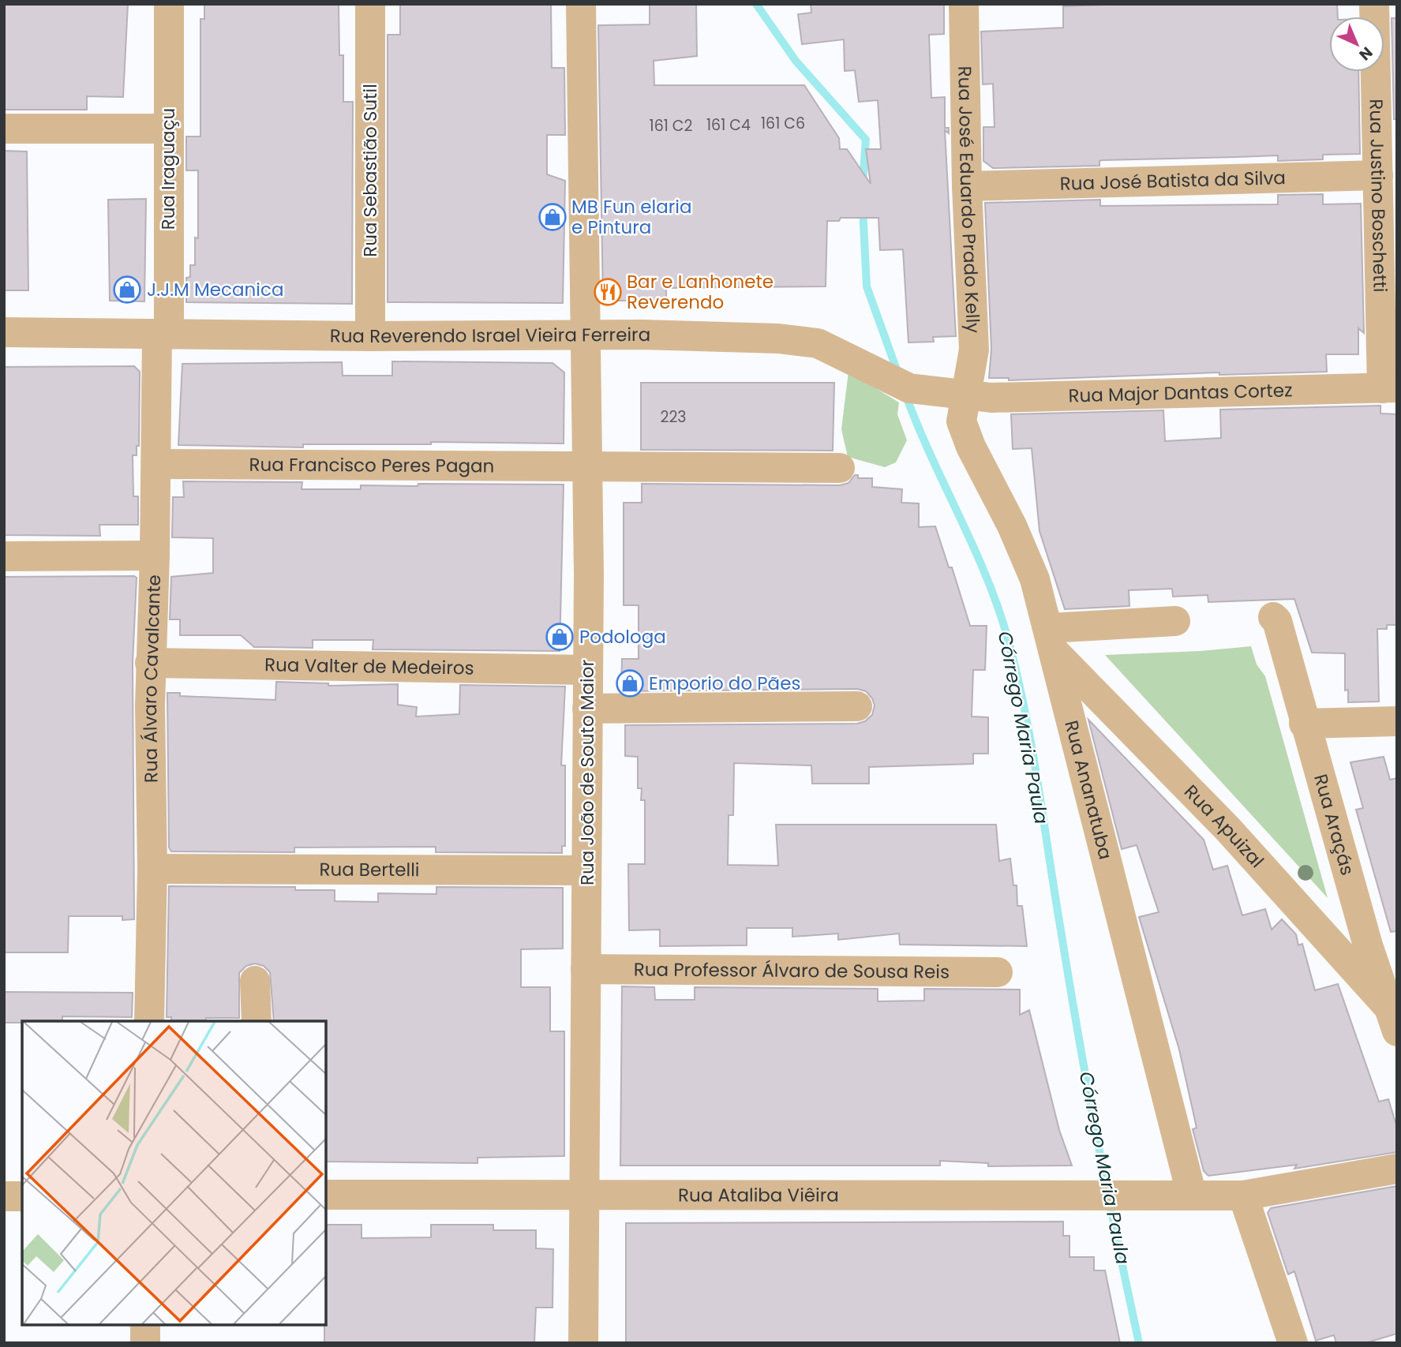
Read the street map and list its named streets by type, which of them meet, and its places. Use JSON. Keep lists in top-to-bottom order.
{
  "streets": {
    "street": [
      "Rua Iraguaçu",
      "Rua Sebastião Sutil",
      "Rua José Batista da Silva",
      "Rua Justino Boschetti",
      "Rua José Eduardo Prado Kelly",
      "Rua Reverendo Israel Vieira Ferreira",
      "Rua Major Dantas Cortez",
      "Rua Francisco Peres Pagan",
      "Rua Valter de Medeiros",
      "Rua Álvaro Cavalcante",
      "Rua João de Souto Maior",
      "Rua Ananatuba",
      "Rua Araçás",
      "Rua Apuizal",
      "Rua Bertelli",
      "Rua Professor Álvaro de Sousa Reis",
      "Rua Ataliba Viêira"
    ]
  },
  "crossings": [
    ["Rua Iraguaçu", "Rua Reverendo Israel Vieira Ferreira"],
    ["Rua Iraguaçu", "Rua Álvaro Cavalcante"],
    ["Rua Sebastião Sutil", "Rua Reverendo Israel Vieira Ferreira"],
    ["Rua José Batista da Silva", "Rua Justino Boschetti"],
    ["Rua José Batista da Silva", "Rua José Eduardo Prado Kelly"],
    ["Rua Justino Boschetti", "Rua Major Dantas Cortez"],
    ["Rua José Eduardo Prado Kelly", "Rua Reverendo Israel Vieira Ferreira"],
    ["Rua José Eduardo Prado Kelly", "Rua Major Dantas Cortez"],
    ["Rua José Eduardo Prado Kelly", "Rua Ananatuba"],
    ["Rua Reverendo Israel Vieira Ferreira", "Rua Major Dantas Cortez"],
    ["Rua Reverendo Israel Vieira Ferreira", "Rua Álvaro Cavalcante"],
    ["Rua Reverendo Israel Vieira Ferreira", "Rua João de Souto Maior"],
    ["Rua Reverendo Israel Vieira Ferreira", "Rua Ananatuba"],
    ["Rua Major Dantas Cortez", "Rua Ananatuba"],
    ["Rua Francisco Peres Pagan", "Rua Álvaro Cavalcante"],
    ["Rua Francisco Peres Pagan", "Rua João de Souto Maior"],
    ["Rua Valter de Medeiros", "Rua Álvaro Cavalcante"],
    ["Rua Valter de Medeiros", "Rua João de Souto Maior"],
    ["Rua Álvaro Cavalcante", "Rua Bertelli"],
    ["Rua João de Souto Maior", "Rua Bertelli"],
    ["Rua João de Souto Maior", "Rua Professor Álvaro de Sousa Reis"],
    ["Rua João de Souto Maior", "Rua Ataliba Viêira"],
    ["Rua Ananatuba", "Rua Apuizal"],
    ["Rua Ananatuba", "Rua Ataliba Viêira"],
    ["Rua Araçás", "Rua Apuizal"]
  ],
  "water": ["Córrego Maria Paula"],
  "places": {
    "shop": [
      "MB Fun elaria e Pintura",
      "J.J.M Mecanica",
      "Podologa",
      "Emporio do Pães"
    ],
    "restaurant": ["Bar e Lanhonete Reverendo"]
  },
  "house_numbers": [
    "161 C6",
    "161 C4",
    "161 C2",
    "223"
  ],
  "north": "bottom right"
}
